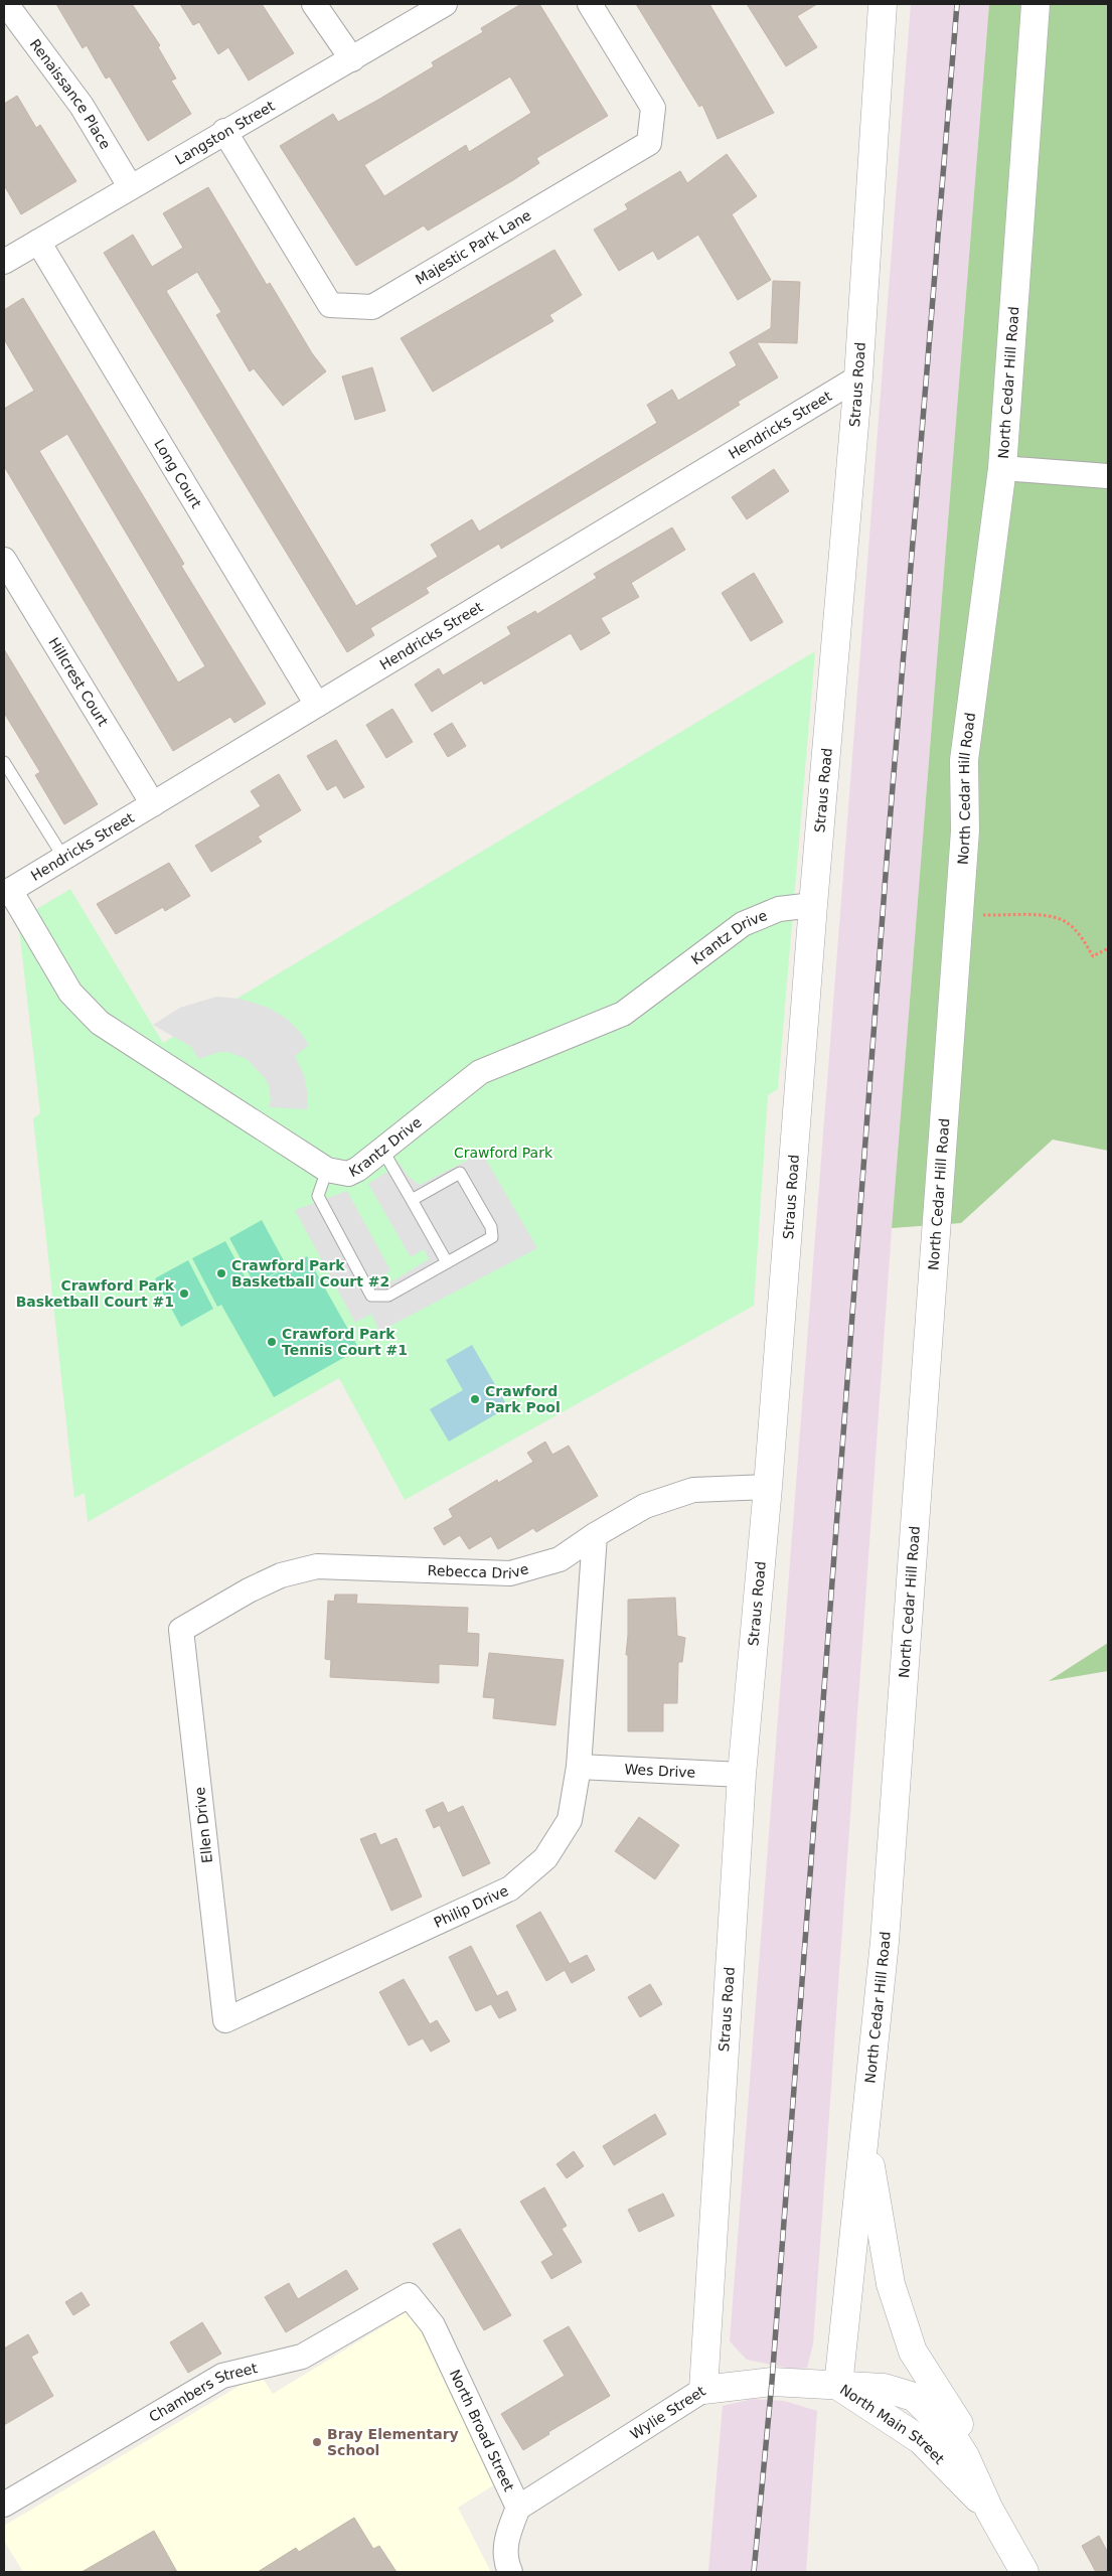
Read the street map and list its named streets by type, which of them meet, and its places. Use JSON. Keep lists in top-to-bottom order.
{
  "streets": {
    "street": [
      "Renaissance Place",
      "Langston Street",
      "Majestic Park Lane",
      "North Cedar Hill Road",
      "Straus Road",
      "Hendricks Street",
      "Long Court",
      "Hillcrest Court",
      "Krantz Drive",
      "Rebecca Drive",
      "Wes Drive",
      "Ellen Drive",
      "Philip Drive",
      "Chambers Street",
      "Wylie Street",
      "North Main Street",
      "North Broad Street"
    ]
  },
  "crossings": [
    ["Renaissance Place", "Langston Street"],
    ["Langston Street", "Majestic Park Lane"],
    ["Langston Street", "Long Court"],
    ["North Cedar Hill Road", "Wylie Street"],
    ["North Cedar Hill Road", "North Main Street"],
    ["Straus Road", "Hendricks Street"],
    ["Straus Road", "Krantz Drive"],
    ["Straus Road", "Rebecca Drive"],
    ["Straus Road", "Wes Drive"],
    ["Straus Road", "Wylie Street"],
    ["Hendricks Street", "Long Court"],
    ["Hendricks Street", "Hillcrest Court"],
    ["Hendricks Street", "Krantz Drive"],
    ["Rebecca Drive", "Ellen Drive"],
    ["Rebecca Drive", "Philip Drive"],
    ["Wes Drive", "Philip Drive"],
    ["Ellen Drive", "Philip Drive"],
    ["Chambers Street", "North Broad Street"],
    ["Wylie Street", "North Main Street"],
    ["Wylie Street", "North Broad Street"]
  ],
  "parks": ["Crawford Park"],
  "places": [
    "Crawford Park Basketball Court #2",
    "Crawford Park Basketball Court #1",
    "Crawford Park Tennis Court #1",
    "Crawford Park Pool",
    "Bray Elementary School"
  ]
}
